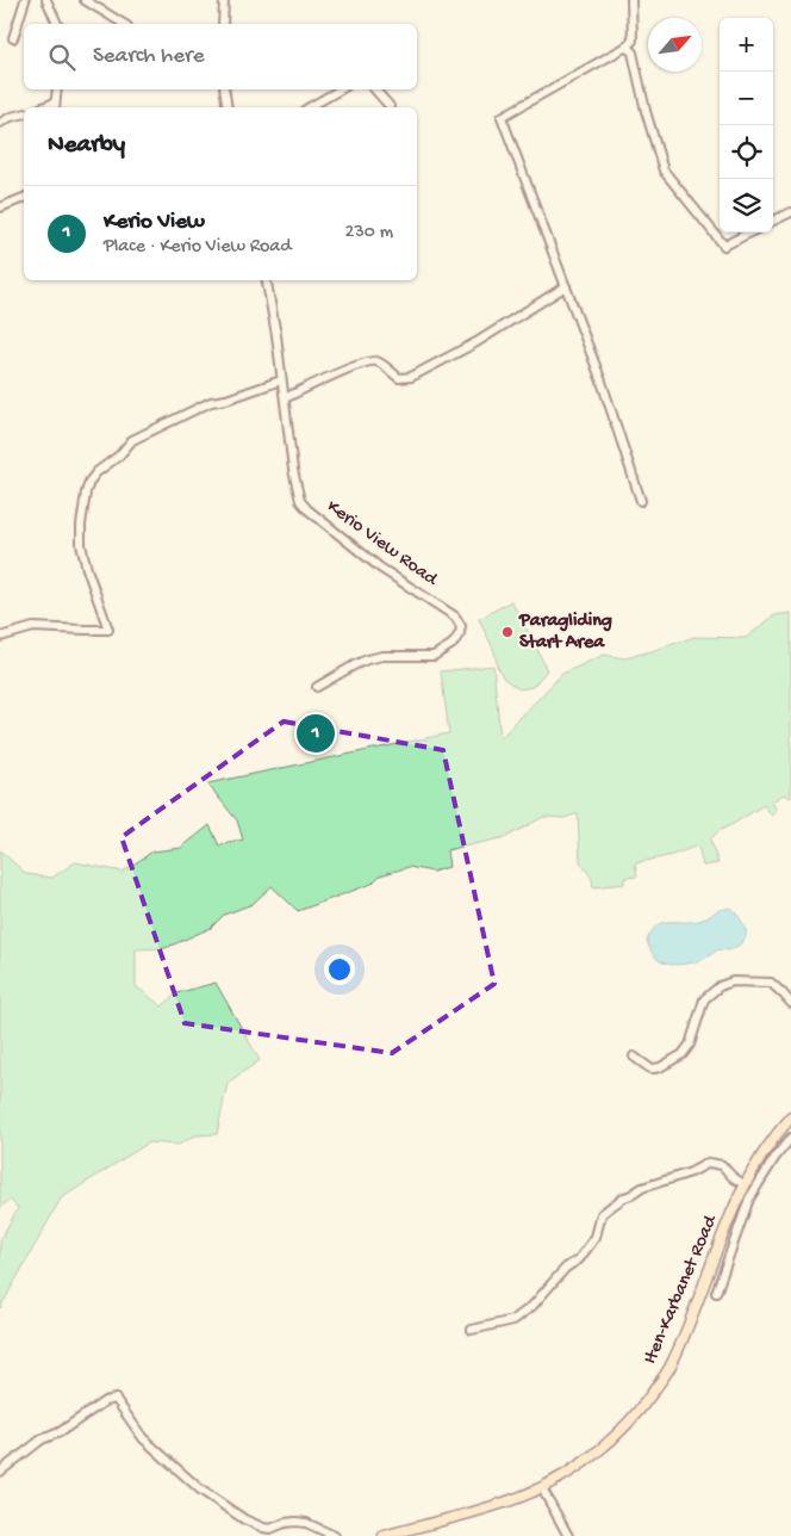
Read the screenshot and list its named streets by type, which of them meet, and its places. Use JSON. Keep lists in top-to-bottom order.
{
  "streets": {
    "main road": ["Iten-Karbanet Road"],
    "street": ["Kerio View Road"]
  },
  "places": ["Paragliding Start Area"],
  "north": "top right",
  "page": {
    "map_buttons": ["+", "−"],
    "search": "Search here",
    "heading": "Nearby",
    "list": [
      {
        "mark": "1",
        "name": "Kerio View",
        "note": "Place · Kerio View Road",
        "value": "230 m"
      }
    ],
    "pins": "1"
  }
}
